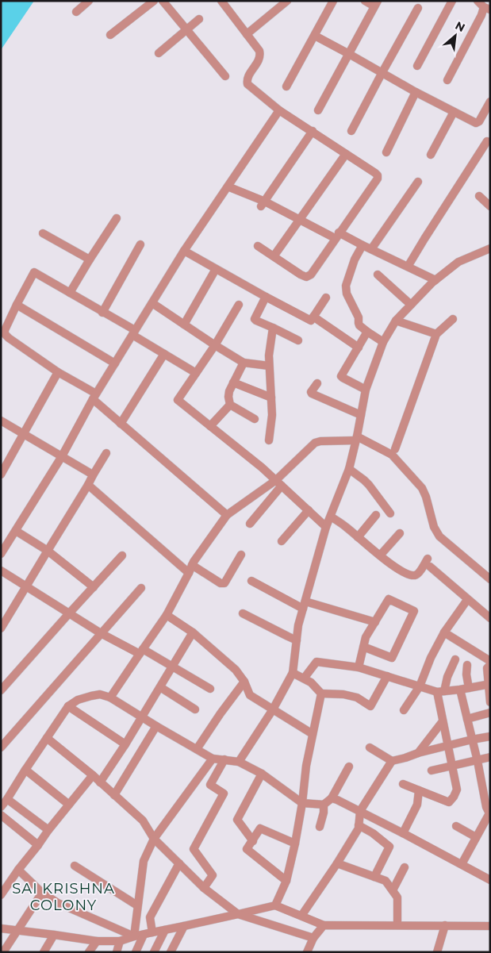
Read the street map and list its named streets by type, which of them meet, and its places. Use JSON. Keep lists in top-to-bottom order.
{
  "districts": ["SAI KRISHNA COLONY"],
  "north": "top right"
}
